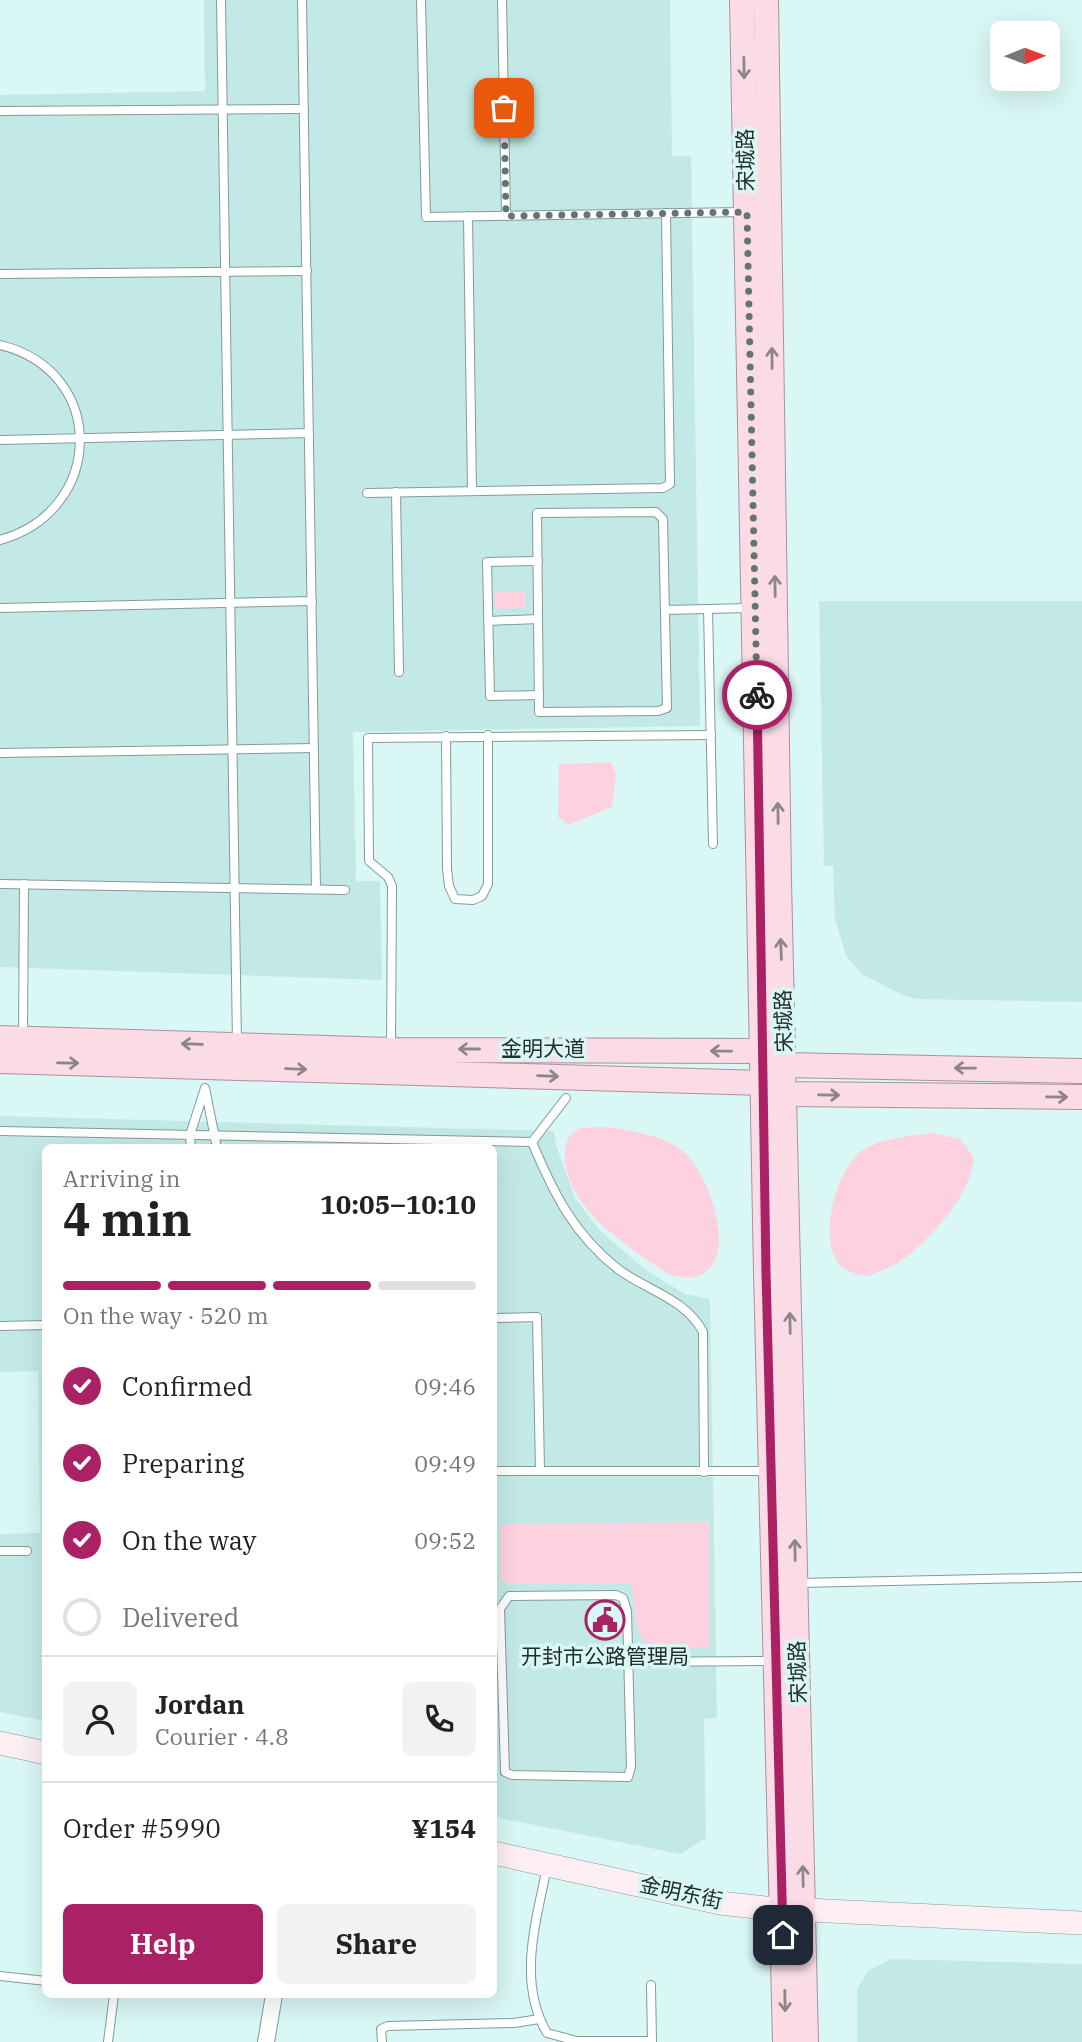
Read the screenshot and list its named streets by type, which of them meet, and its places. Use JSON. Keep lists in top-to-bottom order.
{
  "streets": {
    "main road": ["宋城路", "金明大道"],
    "street": ["金明东街"]
  },
  "crossings": [
    ["宋城路", "金明大道"],
    ["宋城路", "金明东街"]
  ],
  "places": {
    "public building": ["开封市公路管理局"]
  },
  "north": "right",
  "page": {
    "heading": ["4 min", "Arriving in", "10:05–10:10"],
    "panel": [
      "Jordan",
      "Courier · 4.8",
      "Order #5990",
      "¥154"
    ],
    "bar": "On the way · 520 m",
    "list": [
      ["Confirmed", "09:46"],
      ["Preparing", "09:49"],
      ["On the way", "09:52"],
      "Delivered"
    ],
    "buttons": ["Help", "Share"]
  }
}
